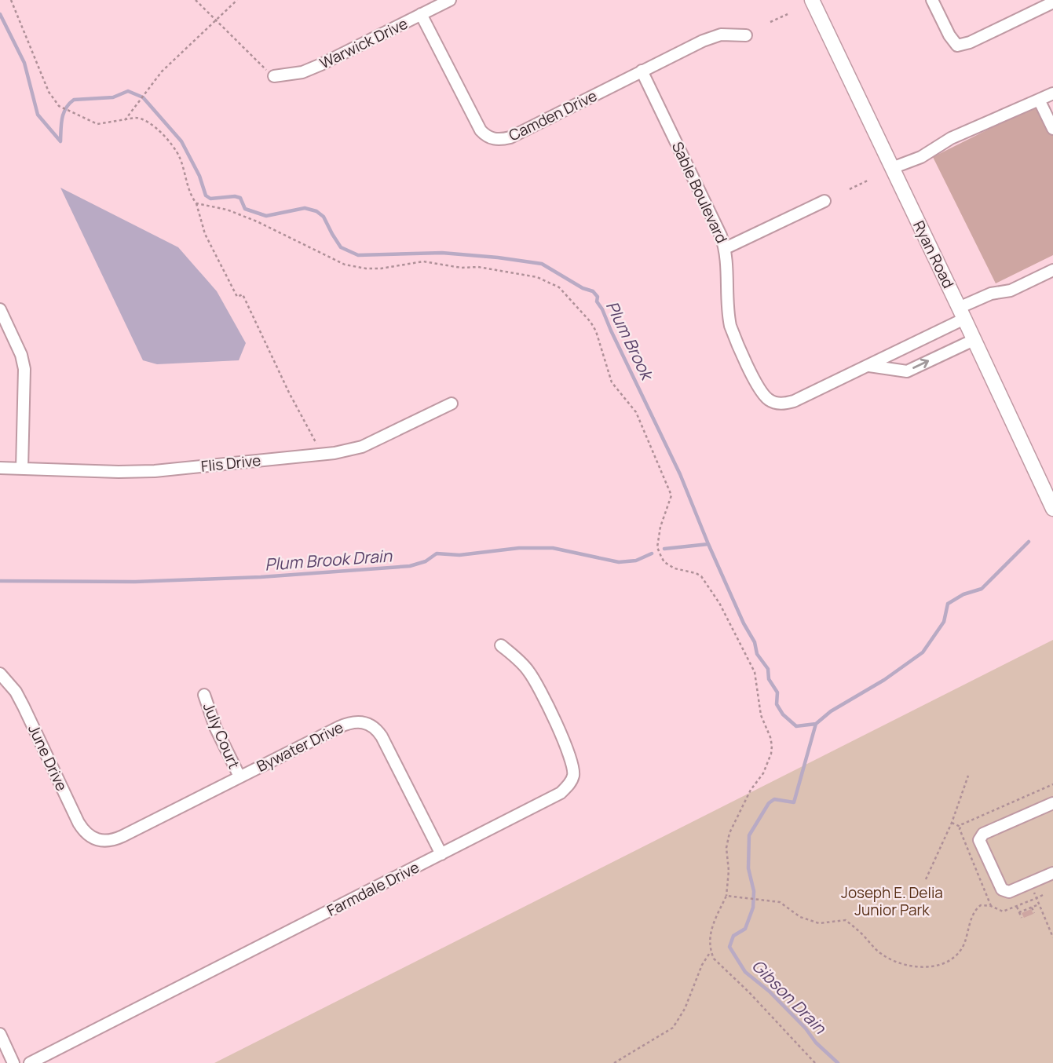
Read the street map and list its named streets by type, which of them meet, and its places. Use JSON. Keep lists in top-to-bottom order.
{
  "streets": {
    "main road": ["Ryan Road"],
    "street": [
      "Warwick Drive",
      "Camden Drive",
      "Sable Boulevard",
      "Flis Drive",
      "July Court",
      "Bywater Drive",
      "June Drive",
      "Farmdale Drive"
    ]
  },
  "crossings": [
    ["Warwick Drive", "Camden Drive"],
    ["Camden Drive", "Sable Boulevard"],
    ["Sable Boulevard", "Ryan Road"],
    ["July Court", "Bywater Drive"],
    ["Bywater Drive", "June Drive"],
    ["Bywater Drive", "Farmdale Drive"]
  ],
  "water": ["Plum Brook", "Plum Brook Drain", "Gibson Drain"],
  "parks": ["Joseph E. Delia Junior Park"]
}
